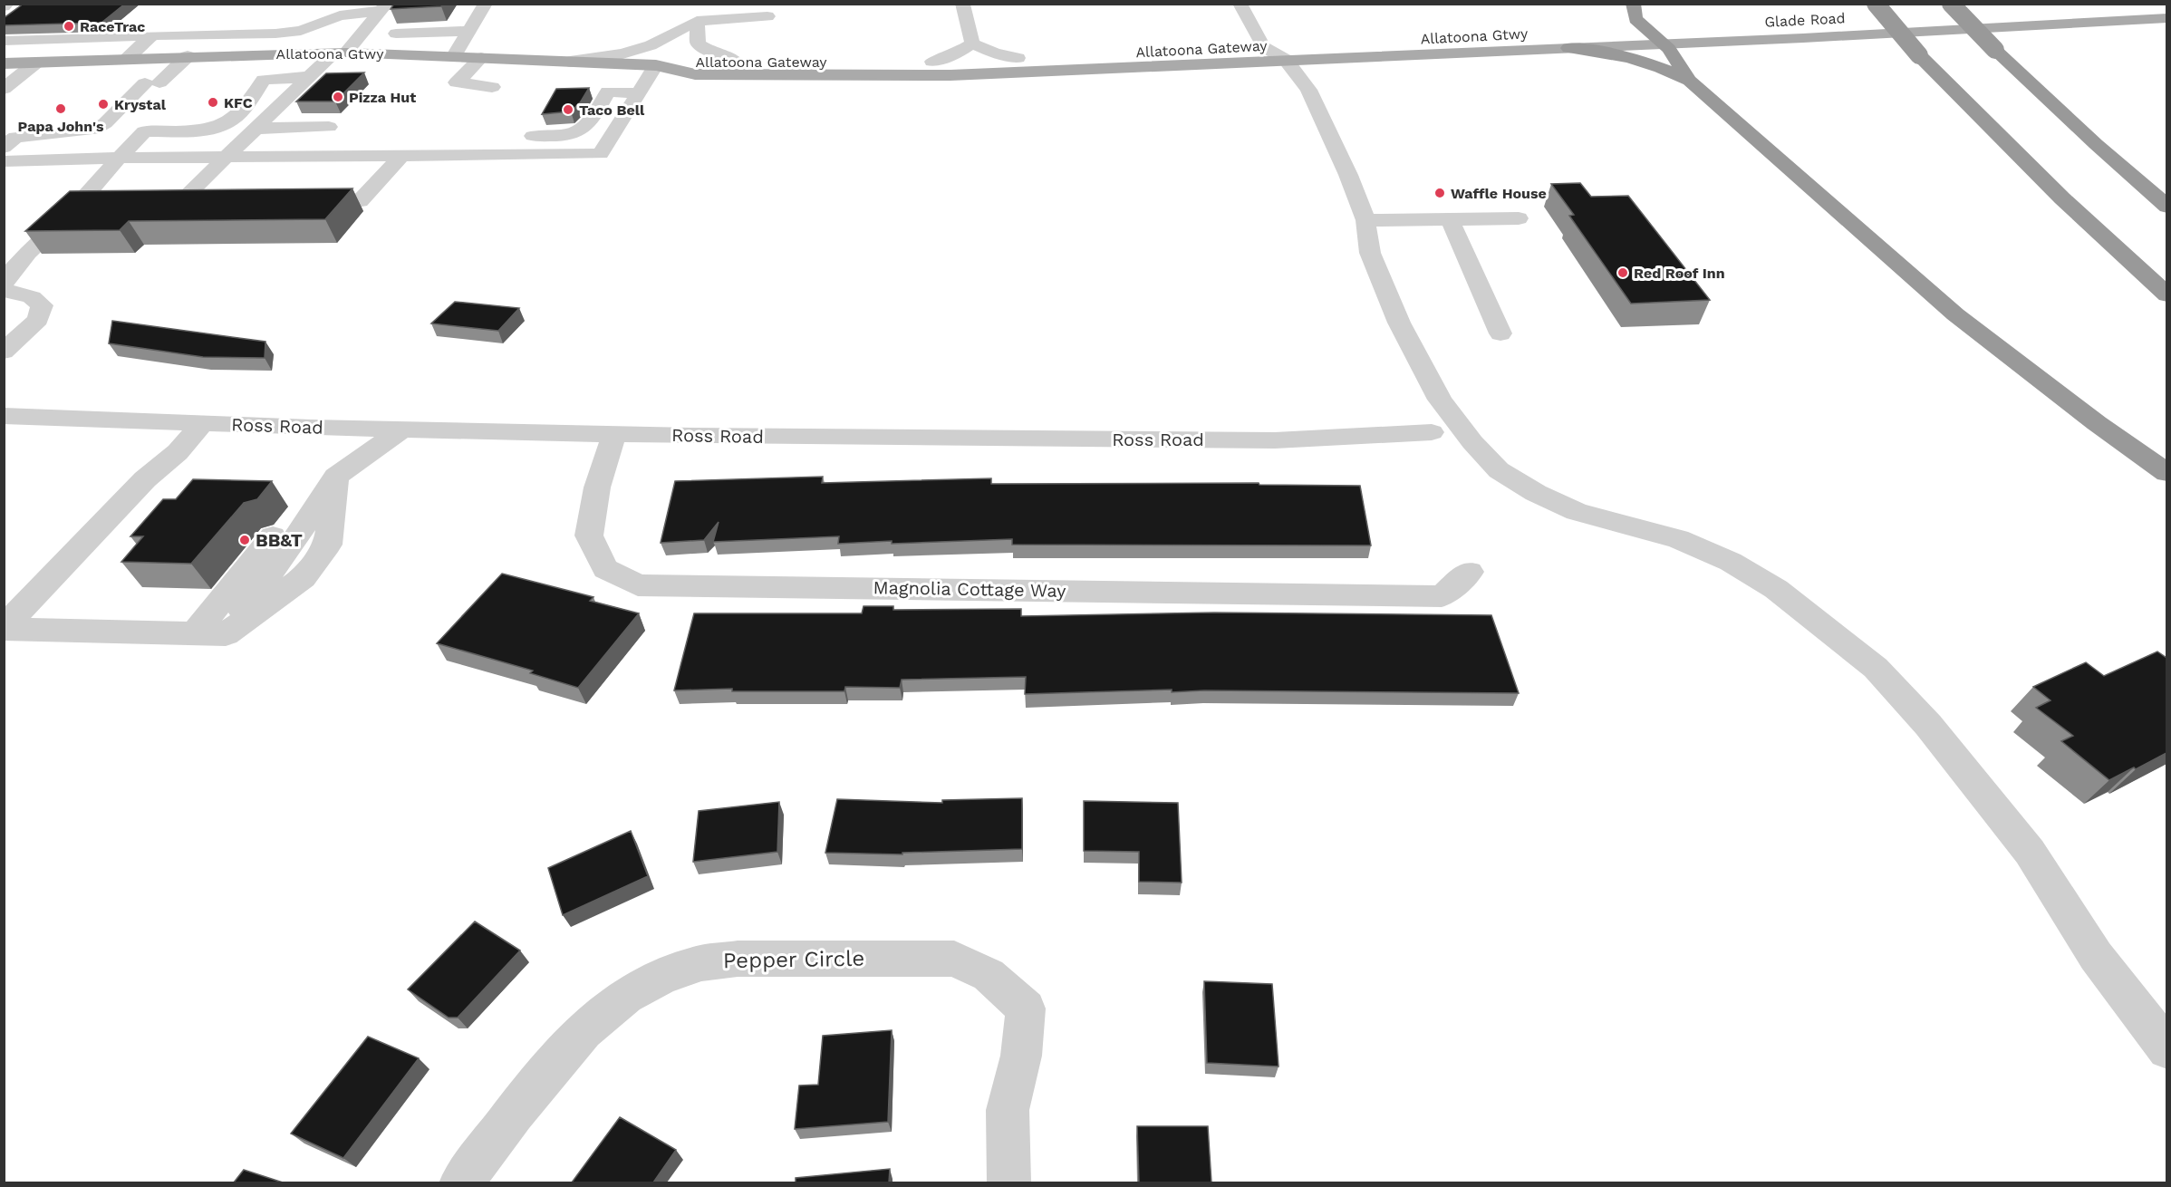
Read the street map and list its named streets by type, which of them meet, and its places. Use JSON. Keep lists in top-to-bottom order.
{
  "streets": {
    "main road": ["Glade Road", "Allatoona Gtwy", "Allatoona Gateway"],
    "street": ["Ross Road", "Magnolia Cottage Way", "Pepper Circle"]
  },
  "crossings": [
    ["Glade Road", "Allatoona Gateway"],
    ["Allatoona Gtwy", "Allatoona Gateway"],
    ["Ross Road", "Magnolia Cottage Way"]
  ],
  "places": [
    "RaceTrac",
    "Pizza Hut",
    "KFC",
    "Krystal",
    "Papa John's",
    "Taco Bell",
    "Waffle House",
    "Red Roof Inn",
    "BB&T"
  ]
}
